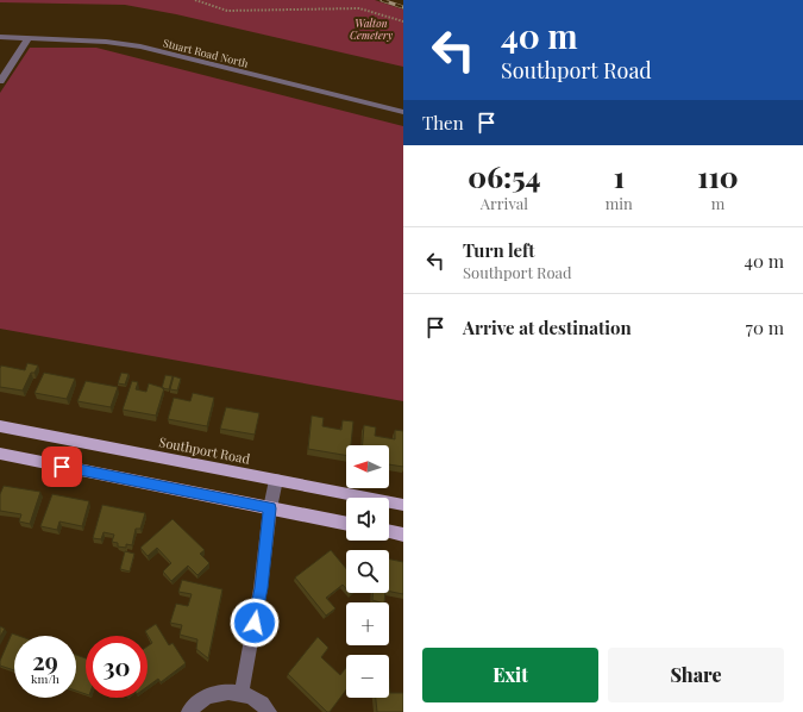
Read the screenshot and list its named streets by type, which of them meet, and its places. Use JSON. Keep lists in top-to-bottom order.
{
  "streets": {
    "main road": ["Southport Road"],
    "street": ["Stuart Road North"]
  },
  "parks": ["Walton Cemetery"],
  "north": "left",
  "page": {
    "turn": ["40 m", "Southport Road"],
    "then": "Then",
    "eta": [
      "06:54",
      "Arrival",
      "1",
      "min",
      "110",
      "m"
    ],
    "list": [
      {
        "name": "Turn left",
        "note": "Southport Road",
        "value": "40 m"
      },
      {
        "name": "Arrive at destination",
        "value": "70 m"
      }
    ],
    "map_buttons": ["+", "−"],
    "speed": "29 km/h",
    "limit": "30",
    "buttons": ["Exit", "Share"]
  }
}
